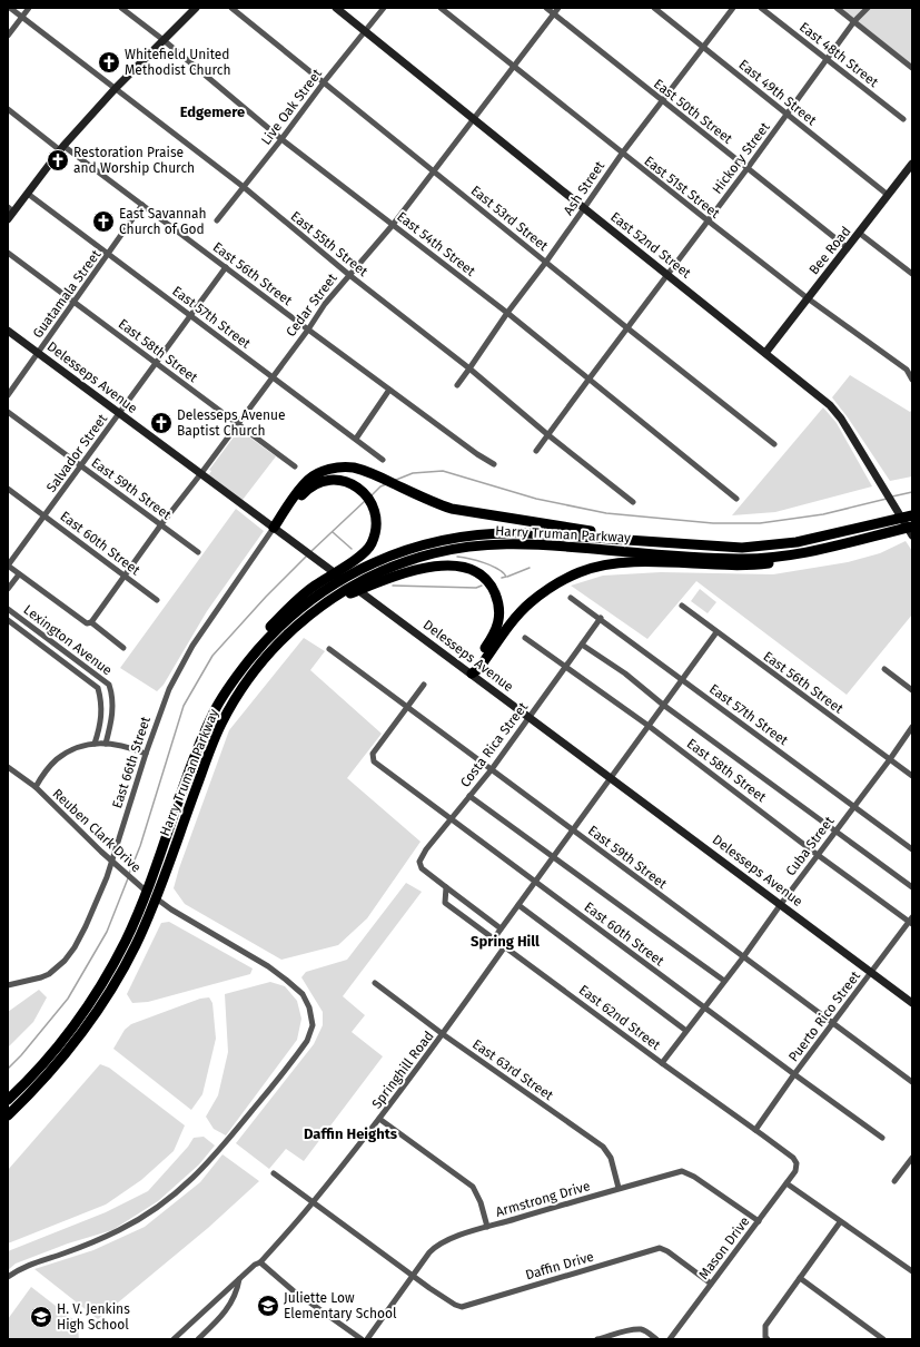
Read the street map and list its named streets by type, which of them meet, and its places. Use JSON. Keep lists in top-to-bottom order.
{
  "streets": {
    "highway": ["Harry Truman Parkway"],
    "main road": ["East 52nd Street", "Bee Road", "Delesseps Avenue"],
    "street": [
      "East 48th Street",
      "East 49th Street",
      "Live Oak Street",
      "East 50th Street",
      "Hickory Street",
      "East 51st Street",
      "Ash Street",
      "East 53rd Street",
      "East 55th Street",
      "East 54th Street",
      "East 56th Street",
      "Guatamala Street",
      "Cedar Street",
      "East 57th Street",
      "East 58th Street",
      "Salvador Street",
      "East 59th Street",
      "East 60th Street",
      "Lexington Avenue",
      "Costa Rica Street",
      "East 66th Street",
      "Reuben Clark Drive",
      "Cuba Street",
      "Puerto Rico Street",
      "East 62nd Street",
      "Springhill Road",
      "East 63rd Street",
      "Armstrong Drive",
      "Mason Drive",
      "Daffin Drive"
    ]
  },
  "crossings": [
    ["East 48th Street", "Hickory Street"],
    ["East 49th Street", "Hickory Street"],
    ["East 49th Street", "Ash Street"],
    ["East 49th Street", "Bee Road"],
    ["Live Oak Street", "East 53rd Street"],
    ["Live Oak Street", "East 55th Street"],
    ["Live Oak Street", "East 54th Street"],
    ["Live Oak Street", "East 52nd Street"],
    ["East 50th Street", "Hickory Street"],
    ["East 50th Street", "Ash Street"],
    ["East 50th Street", "Bee Road"],
    ["East 50th Street", "Cedar Street"],
    ["Hickory Street", "East 51st Street"],
    ["Hickory Street", "East 53rd Street"],
    ["Hickory Street", "East 55th Street"],
    ["Hickory Street", "East 54th Street"],
    ["Hickory Street", "East 52nd Street"],
    ["East 51st Street", "Ash Street"],
    ["East 51st Street", "Bee Road"],
    ["East 51st Street", "Cedar Street"],
    ["Ash Street", "East 53rd Street"],
    ["Ash Street", "East 55th Street"],
    ["Ash Street", "East 54th Street"],
    ["Ash Street", "East 52nd Street"],
    ["East 53rd Street", "Cedar Street"],
    ["East 55th Street", "Cedar Street"],
    ["East 54th Street", "Cedar Street"],
    ["East 52nd Street", "Bee Road"],
    ["East 52nd Street", "Cedar Street"],
    ["East 56th Street", "Guatamala Street"],
    ["East 56th Street", "Cedar Street"],
    ["East 56th Street", "Salvador Street"],
    ["East 56th Street", "Cuba Street"],
    ["Guatamala Street", "East 57th Street"],
    ["Guatamala Street", "East 58th Street"],
    ["Guatamala Street", "Delesseps Avenue"],
    ["Cedar Street", "East 57th Street"],
    ["Cedar Street", "East 58th Street"],
    ["Cedar Street", "Delesseps Avenue"],
    ["Cedar Street", "East 59th Street"],
    ["Cedar Street", "East 60th Street"],
    ["East 57th Street", "Salvador Street"],
    ["East 57th Street", "Costa Rica Street"],
    ["East 57th Street", "Cuba Street"],
    ["East 58th Street", "Salvador Street"],
    ["East 58th Street", "Costa Rica Street"],
    ["East 58th Street", "Cuba Street"],
    ["East 58th Street", "Puerto Rico Street"],
    ["Delesseps Avenue", "Salvador Street"],
    ["Delesseps Avenue", "Costa Rica Street"],
    ["Delesseps Avenue", "East 66th Street"],
    ["Delesseps Avenue", "Cuba Street"],
    ["Delesseps Avenue", "Puerto Rico Street"],
    ["Salvador Street", "East 59th Street"],
    ["Salvador Street", "East 60th Street"],
    ["East 59th Street", "East 60th Street"],
    ["East 59th Street", "Costa Rica Street"],
    ["East 59th Street", "Cuba Street"],
    ["East 59th Street", "Puerto Rico Street"],
    ["East 60th Street", "Costa Rica Street"],
    ["East 60th Street", "Cuba Street"],
    ["East 60th Street", "Puerto Rico Street"],
    ["Costa Rica Street", "East 62nd Street"],
    ["Cuba Street", "East 62nd Street"],
    ["Puerto Rico Street", "East 62nd Street"],
    ["East 62nd Street", "Springhill Road"],
    ["East 62nd Street", "Mason Drive"],
    ["Springhill Road", "East 63rd Street"],
    ["East 63rd Street", "Armstrong Drive"],
    ["Armstrong Drive", "Mason Drive"],
    ["Armstrong Drive", "Daffin Drive"],
    ["Mason Drive", "Daffin Drive"]
  ],
  "districts": ["Edgemere", "Spring Hill", "Daffin Heights"],
  "places": {
    "church": [
      "Whitefield United Methodist Church",
      "Restoration Praise and Worship Church",
      "East Savannah Church of God",
      "Delesseps Avenue Baptist Church"
    ],
    "school or university": ["Juliette Low Elementary School", "H. V. Jenkins High School"]
  }
}
